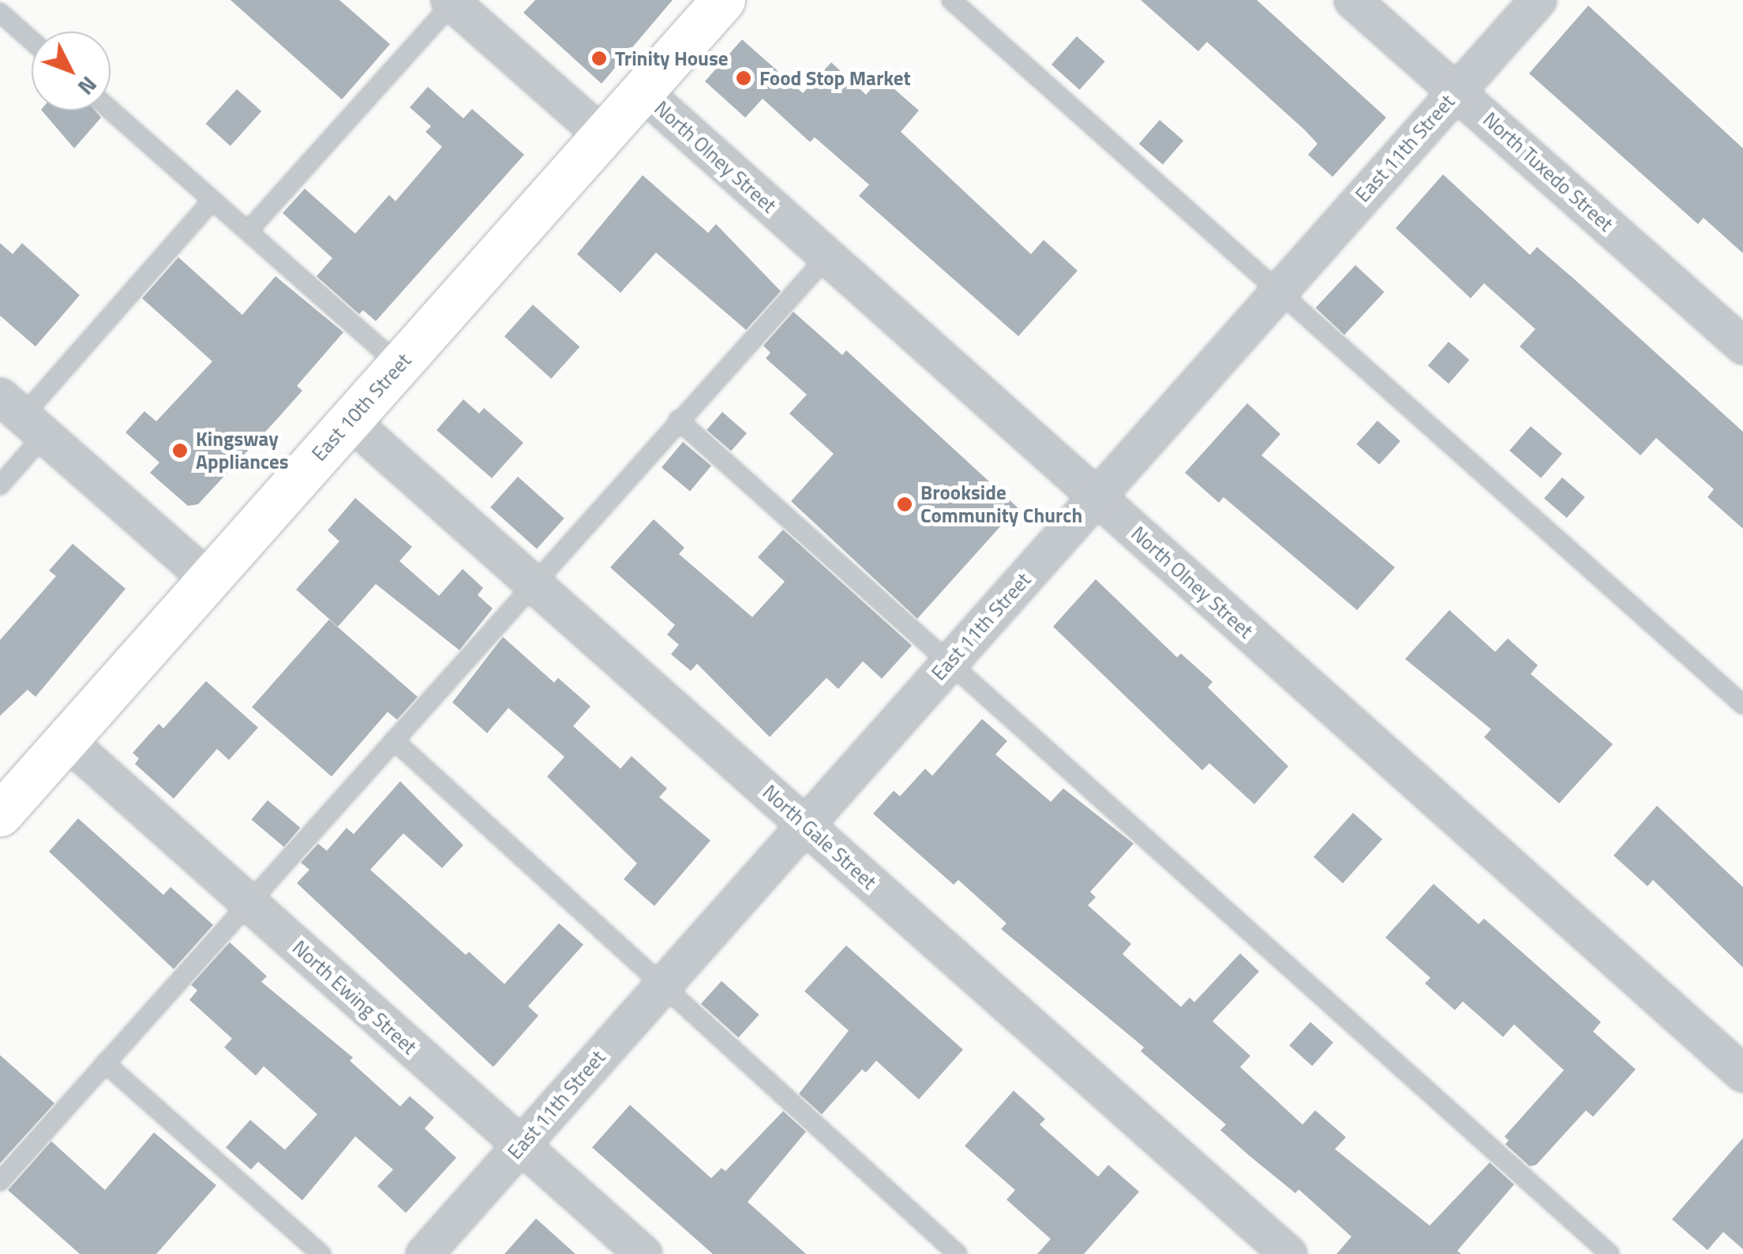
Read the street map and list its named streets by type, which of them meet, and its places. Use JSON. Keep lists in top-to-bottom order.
{
  "streets": {
    "main road": ["East 10th Street"],
    "street": [
      "East 11th Street",
      "North Olney Street",
      "North Tuxedo Street",
      "North Gale Street",
      "North Ewing Street"
    ]
  },
  "crossings": [
    ["East 11th Street", "North Olney Street"],
    ["East 11th Street", "North Tuxedo Street"],
    ["East 11th Street", "North Gale Street"],
    ["East 11th Street", "North Ewing Street"],
    ["North Olney Street", "East 10th Street"],
    ["East 10th Street", "North Gale Street"],
    ["East 10th Street", "North Ewing Street"]
  ],
  "places": [
    "Trinity House",
    "Food Stop Market",
    "Kingsway Appliances",
    "Brookside Community Church"
  ],
  "north": "bottom right"
}
